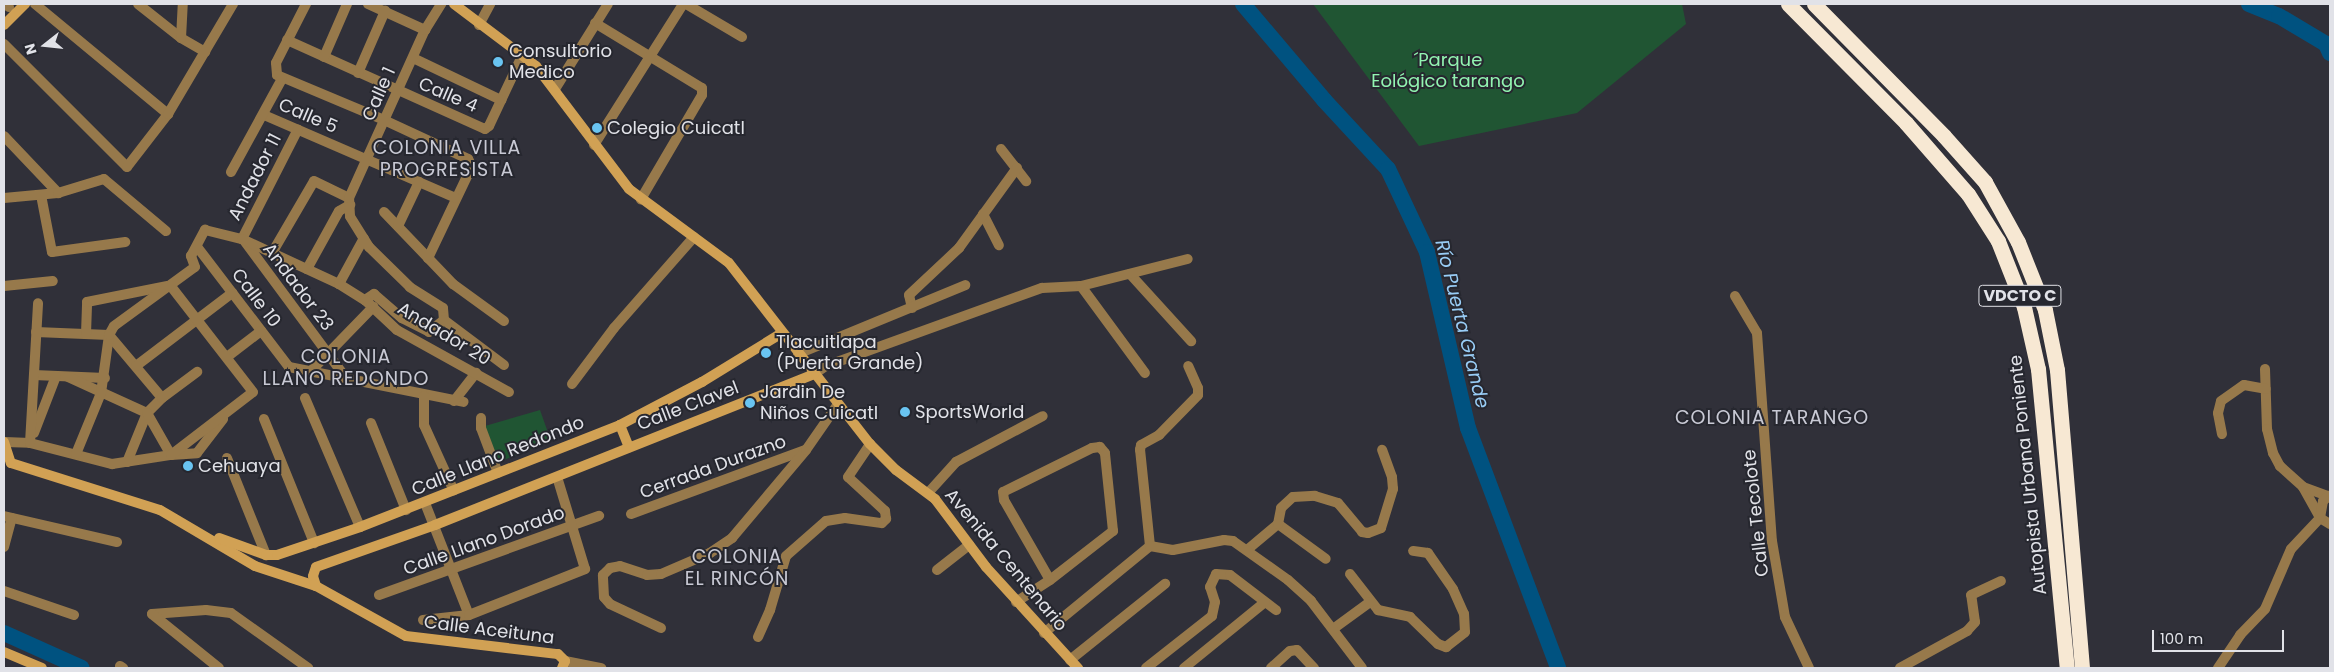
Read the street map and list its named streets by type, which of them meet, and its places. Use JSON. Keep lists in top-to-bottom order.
{
  "streets": {
    "highway": ["VDCTO C", "Autopista Urbana Poniente"],
    "street": [
      "Calle 1",
      "Calle 4",
      "Calle 5",
      "Andador 11",
      "Andador 23",
      "Calle 10",
      "Andador 20",
      "Calle Clavel",
      "Calle Llano Redondo",
      "Cerrada Durazno",
      "Calle Tecolote",
      "Calle Llano Dorado",
      "Avenida Centenario",
      "Calle Aceituna"
    ]
  },
  "crossings": [
    ["Calle 1", "Calle 4"],
    ["Calle 1", "Calle 5"],
    ["Calle 1", "Andador 20"],
    ["Calle 5", "Andador 11"],
    ["Andador 11", "Andador 23"],
    ["Andador 11", "Andador 20"],
    ["Andador 23", "Andador 20"],
    ["VDCTO C", "Autopista Urbana Poniente"],
    ["Calle 10", "Andador 20"],
    ["Calle Clavel", "Avenida Centenario"],
    ["Calle Llano Redondo", "Avenida Centenario"]
  ],
  "districts": [
    "COLONIA VILLA PROGRESISTA",
    "COLONIA LLANO REDONDO",
    "COLONIA TARANGO",
    "COLONIA EL RINCÓN"
  ],
  "water": ["Río Puerta Grande"],
  "parks": ["´Parque Eológico tarango"],
  "places": [
    "Consultorio Medico",
    "Colegio Cuicatl",
    "Tlacuitlapa (Puerta Grande)",
    "Jardin De Niños Cuicatl",
    "SportsWorld",
    "Cehuaya"
  ],
  "scale_bar": "100 m",
  "north": "left"
}
